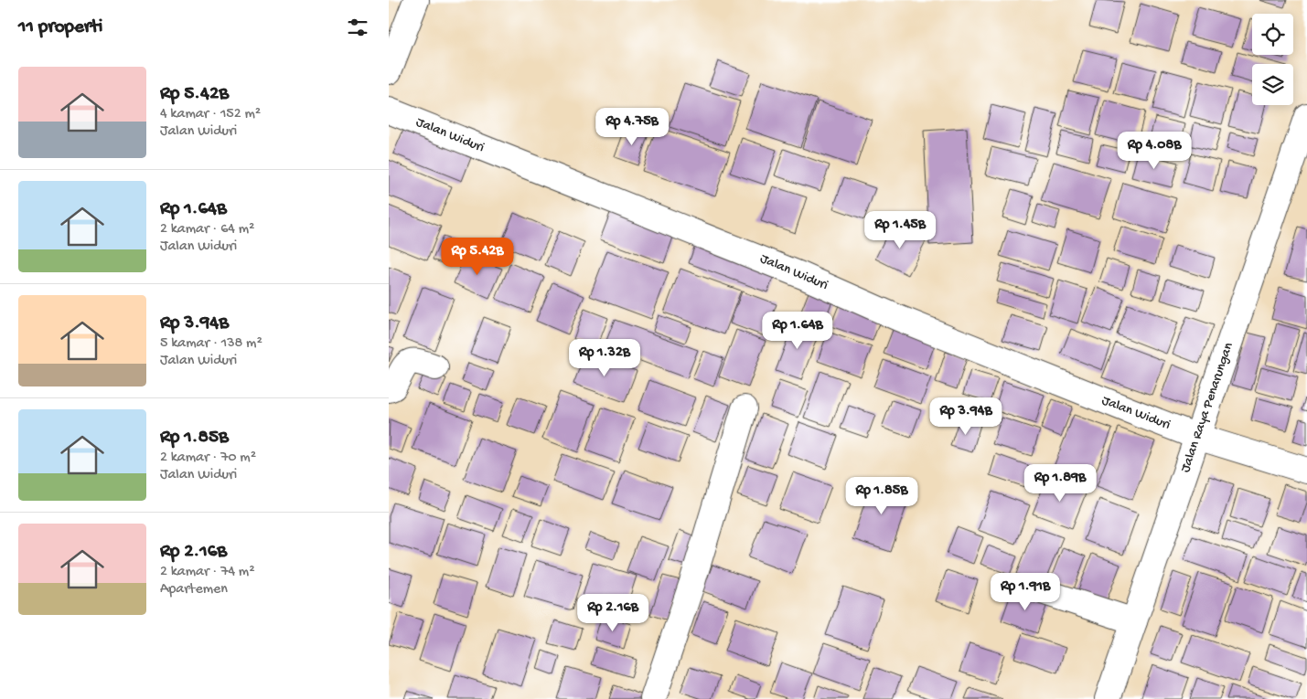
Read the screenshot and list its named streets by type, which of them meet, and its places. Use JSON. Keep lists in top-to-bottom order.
{
  "streets": {
    "street": ["Jalan Widuri", "Jalan Raya Penarungan"]
  },
  "crossings": [
    ["Jalan Widuri", "Jalan Raya Penarungan"]
  ],
  "page": {
    "heading": "11 properti",
    "list": [
      {
        "name": "Rp 5.42B",
        "note": "4 kamar · 152 m² · Jalan Widuri"
      },
      {
        "name": "Rp 1.64B",
        "note": "2 kamar · 64 m² · Jalan Widuri"
      },
      {
        "name": "Rp 3.94B",
        "note": "5 kamar · 138 m² · Jalan Widuri"
      },
      {
        "name": "Rp 1.85B",
        "note": "2 kamar · 70 m² · Jalan Widuri"
      },
      {
        "name": "Rp 2.16B",
        "note": "2 kamar · 74 m² · Apartemen"
      }
    ],
    "price": [
      "Rp 4.75B",
      "Rp 4.08B",
      "Rp 1.45B",
      "Rp 5.42B",
      "Rp 1.64B",
      "Rp 1.32B",
      "Rp 3.94B",
      "Rp 1.89B",
      "Rp 1.85B",
      "Rp 1.91B",
      "Rp 2.16B"
    ]
  }
}
